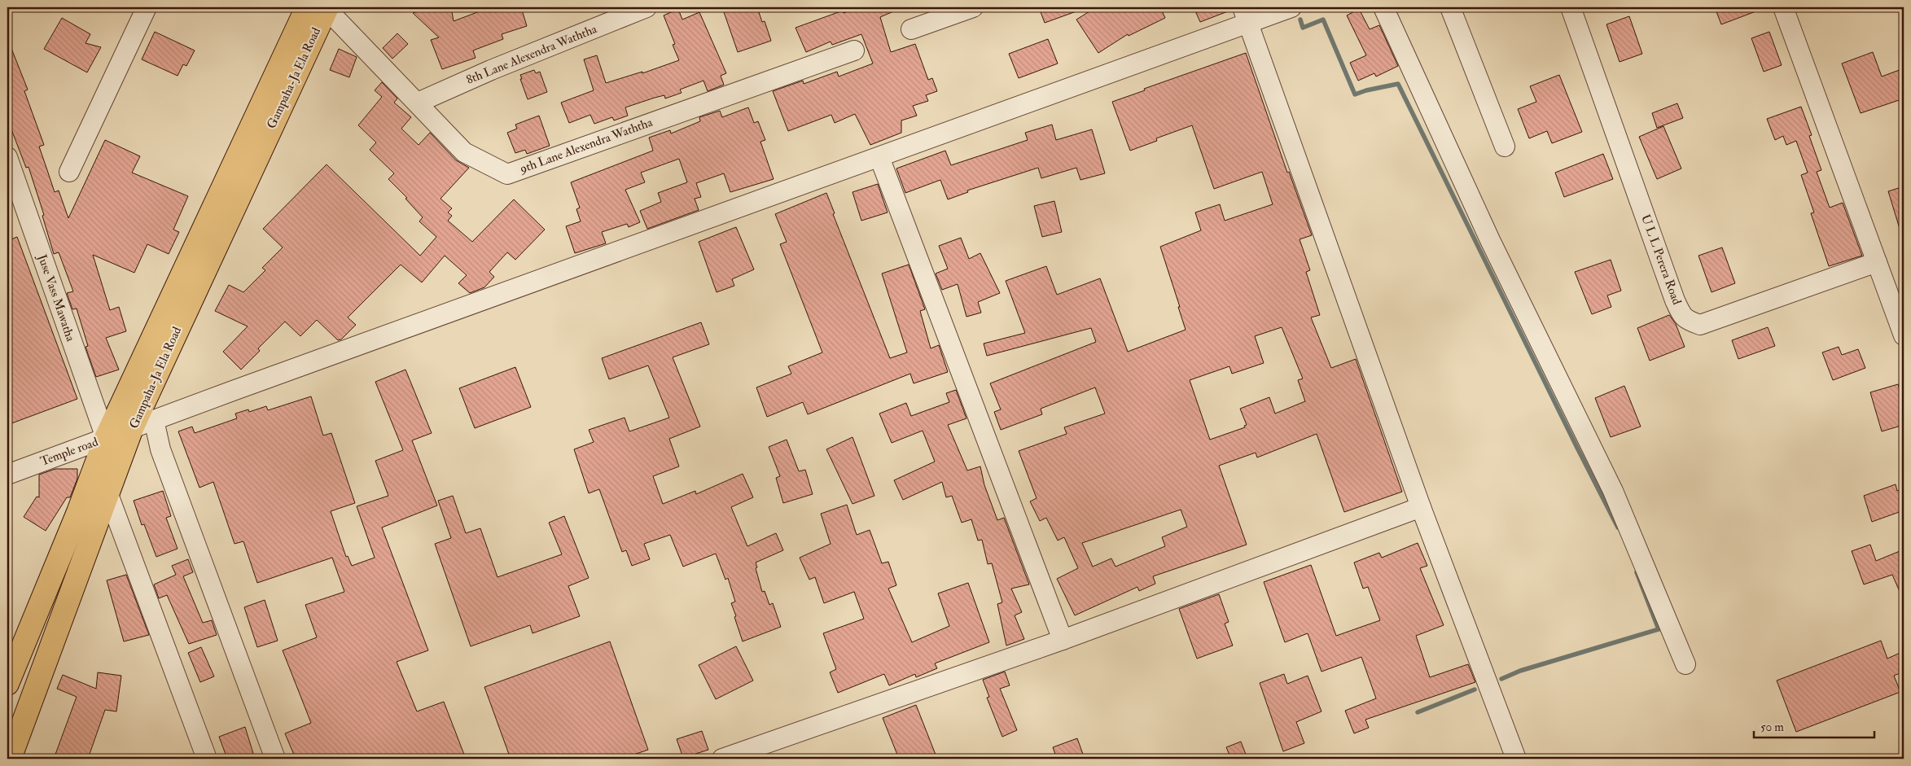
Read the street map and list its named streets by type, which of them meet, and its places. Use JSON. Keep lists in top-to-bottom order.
{
  "streets": {
    "highway": ["Gampaha-Ja Ela Road"],
    "street": [
      "8th Lane Alexendra Waththa",
      "9th Lane Alexendra Waththa",
      "U L L Perera Road",
      "Juse Vass Mawatha",
      "Temple road"
    ]
  },
  "crossings": [
    ["8th Lane Alexendra Waththa", "9th Lane Alexendra Waththa"],
    ["Gampaha-Ja Ela Road", "9th Lane Alexendra Waththa"],
    ["Gampaha-Ja Ela Road", "Juse Vass Mawatha"],
    ["Gampaha-Ja Ela Road", "Temple road"],
    ["Juse Vass Mawatha", "Temple road"]
  ],
  "scale_bar": "50 m"
}
